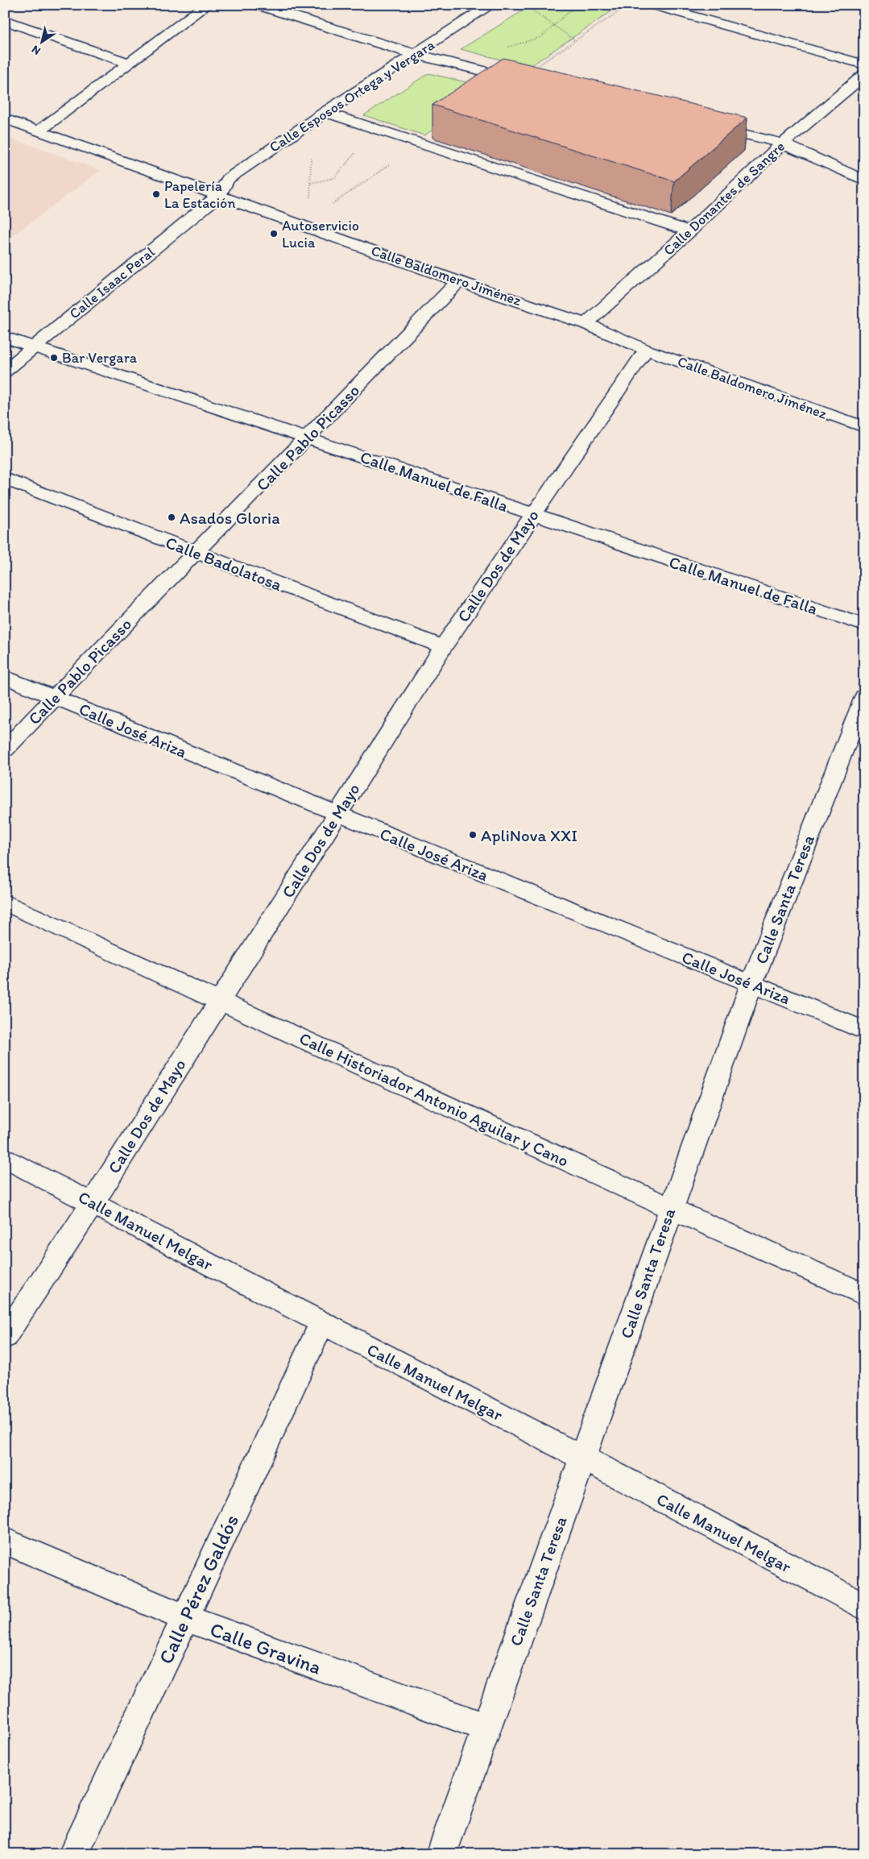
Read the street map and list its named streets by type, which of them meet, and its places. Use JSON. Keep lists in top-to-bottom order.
{
  "streets": {
    "street": [
      "Calle Esposos Ortega y Vergara",
      "Calle Donantes de Sangre",
      "Calle Baldomero Jiménez",
      "Calle Isaac Peral",
      "Calle Pablo Picasso",
      "Calle Manuel de Falla",
      "Calle Badolatosa",
      "Calle Dos de Mayo",
      "Calle José Ariza",
      "Calle Santa Teresa",
      "Calle Historiador Antonio Aguilar y Cano",
      "Calle Manuel Melgar",
      "Calle Pérez Galdós",
      "Calle Gravina"
    ]
  },
  "crossings": [
    ["Calle Esposos Ortega y Vergara", "Calle Baldomero Jiménez"],
    ["Calle Esposos Ortega y Vergara", "Calle Isaac Peral"],
    ["Calle Donantes de Sangre", "Calle Baldomero Jiménez"],
    ["Calle Baldomero Jiménez", "Calle Isaac Peral"],
    ["Calle Baldomero Jiménez", "Calle Pablo Picasso"],
    ["Calle Baldomero Jiménez", "Calle Dos de Mayo"],
    ["Calle Isaac Peral", "Calle Manuel de Falla"],
    ["Calle Pablo Picasso", "Calle Manuel de Falla"],
    ["Calle Pablo Picasso", "Calle Badolatosa"],
    ["Calle Pablo Picasso", "Calle José Ariza"],
    ["Calle Manuel de Falla", "Calle Dos de Mayo"],
    ["Calle Badolatosa", "Calle Dos de Mayo"],
    ["Calle Dos de Mayo", "Calle José Ariza"],
    ["Calle Dos de Mayo", "Calle Historiador Antonio Aguilar y Cano"],
    ["Calle Dos de Mayo", "Calle Manuel Melgar"],
    ["Calle José Ariza", "Calle Santa Teresa"],
    ["Calle Santa Teresa", "Calle Historiador Antonio Aguilar y Cano"],
    ["Calle Santa Teresa", "Calle Manuel Melgar"],
    ["Calle Santa Teresa", "Calle Gravina"],
    ["Calle Manuel Melgar", "Calle Pérez Galdós"],
    ["Calle Pérez Galdós", "Calle Gravina"]
  ],
  "places": [
    "Papelería La Estación",
    "Autoservicio Lucia",
    "Bar Vergara",
    "Asados Gloria",
    "ApliNova XXI"
  ],
  "north": "bottom left"
}
